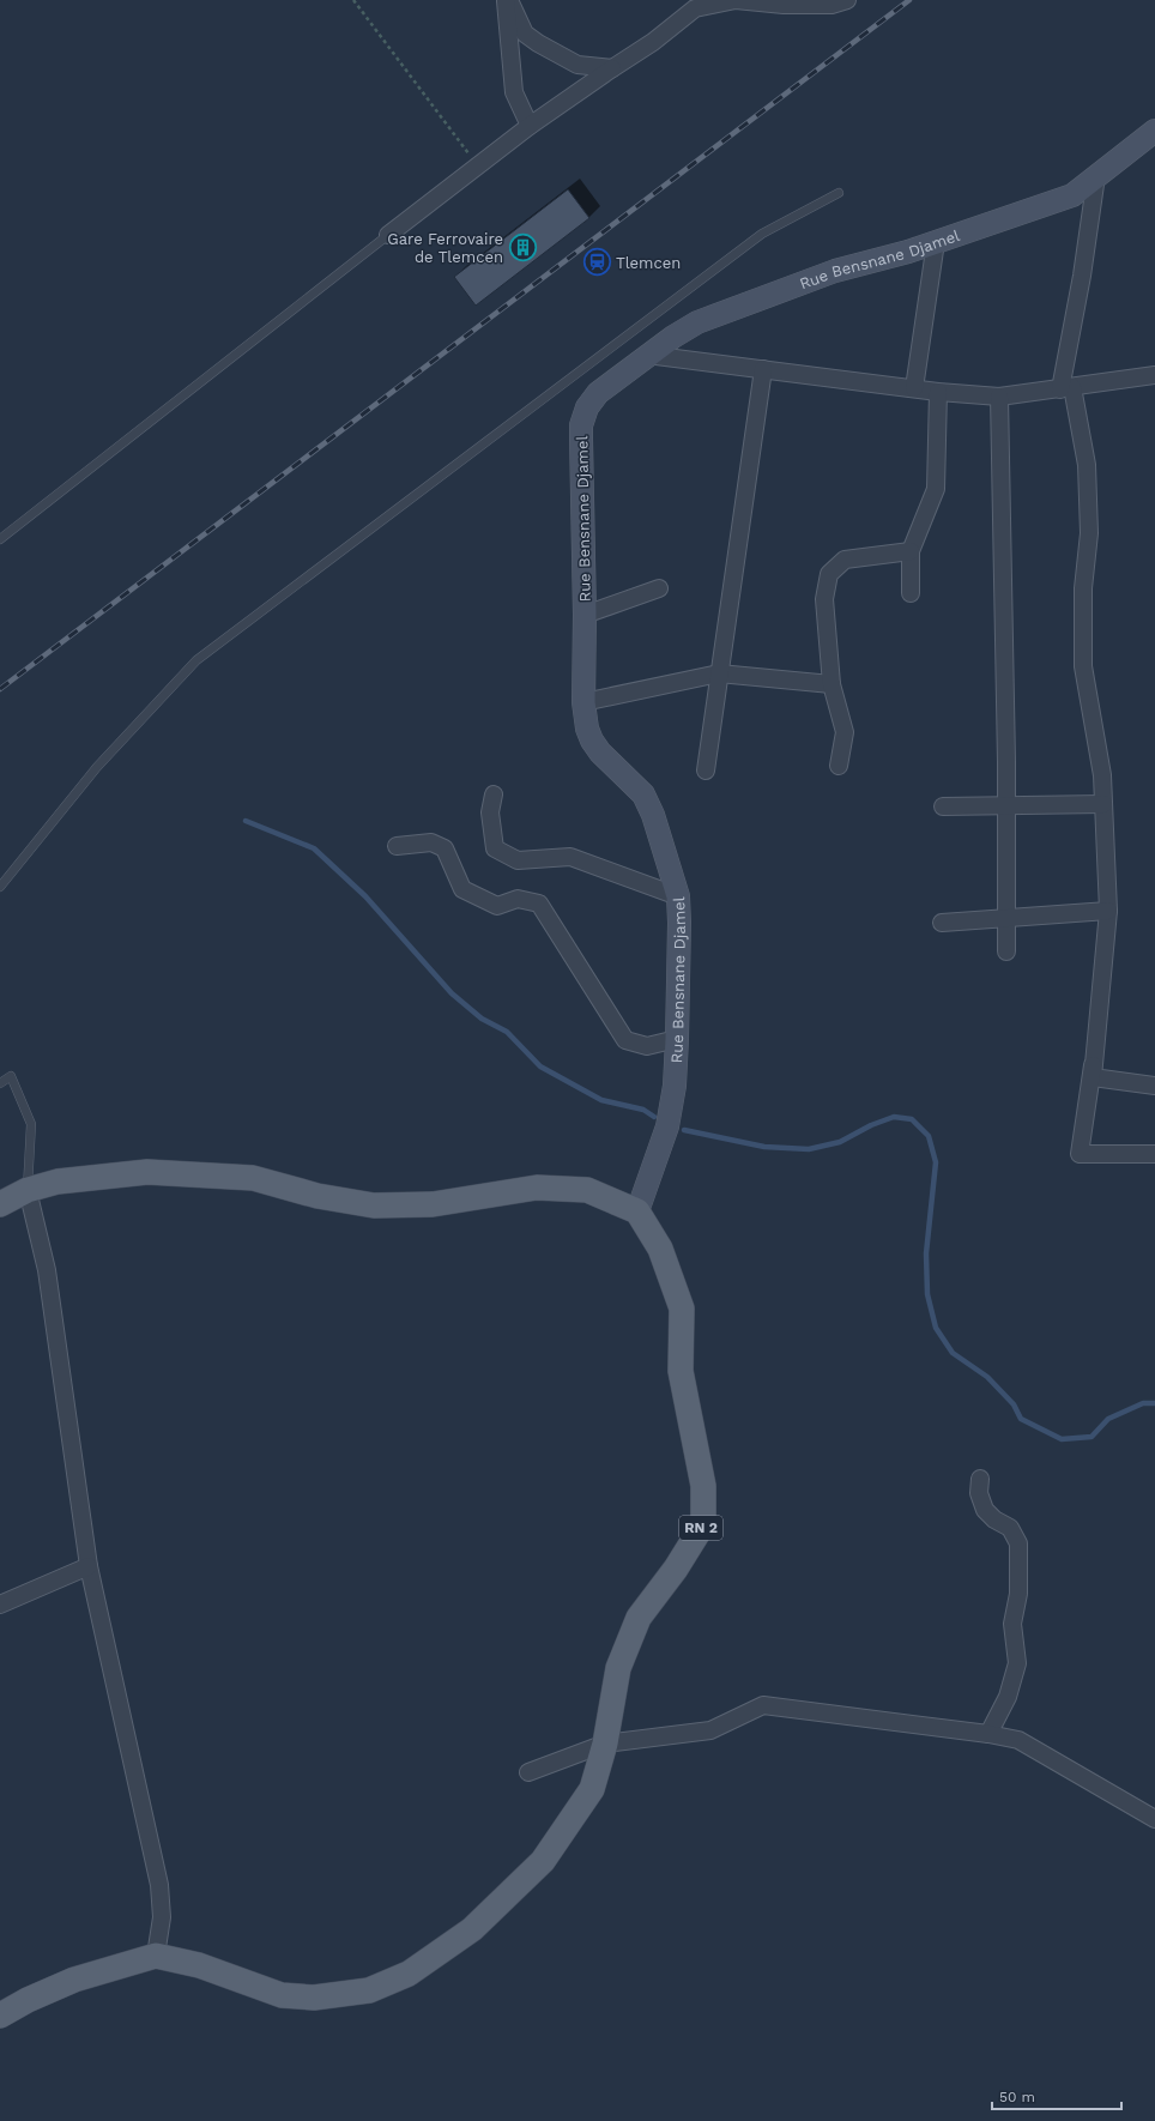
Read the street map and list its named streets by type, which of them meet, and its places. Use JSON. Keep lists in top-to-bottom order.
{
  "streets": {
    "main road": ["Rue Bensnane Djamel", "RN 2"]
  },
  "crossings": [
    ["Rue Bensnane Djamel", "RN 2"]
  ],
  "places": {
    "building": ["Gare Ferrovaire de Tlemcen"],
    "station": ["Tlemcen"]
  },
  "scale_bar": "50 m"
}
